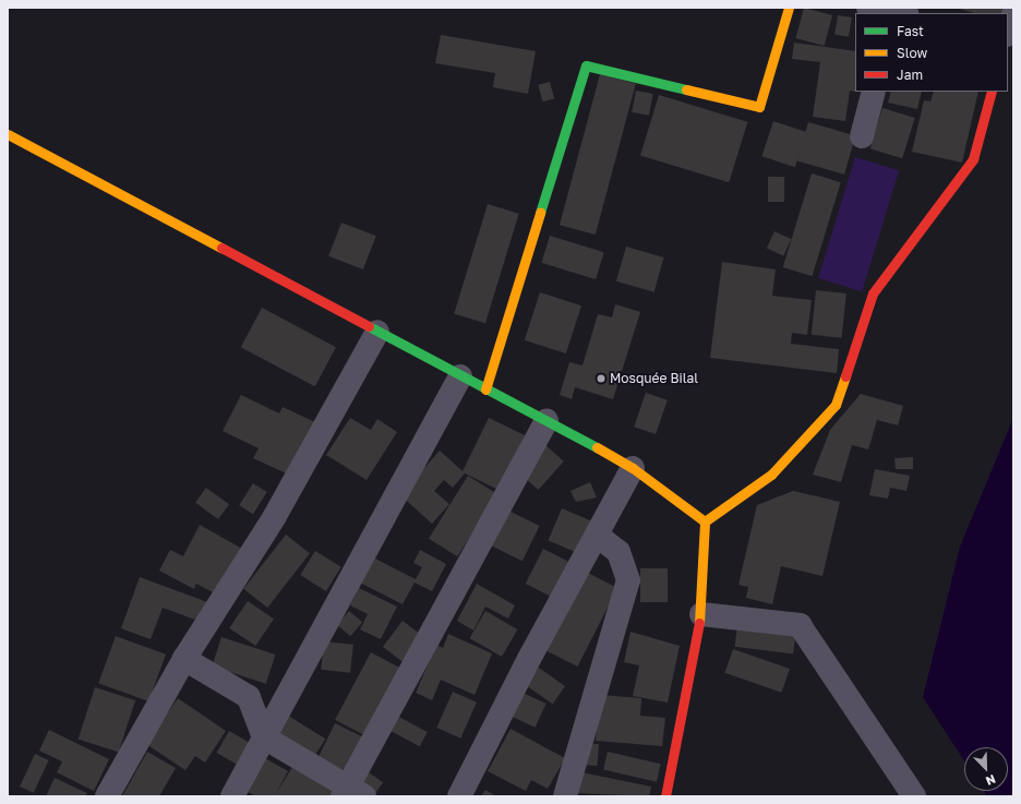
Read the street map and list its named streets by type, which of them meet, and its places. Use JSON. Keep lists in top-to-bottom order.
{
  "places": ["Mosquée Bilal"],
  "legend": ["Fast", "Slow", "Jam"],
  "north": "bottom right"
}
